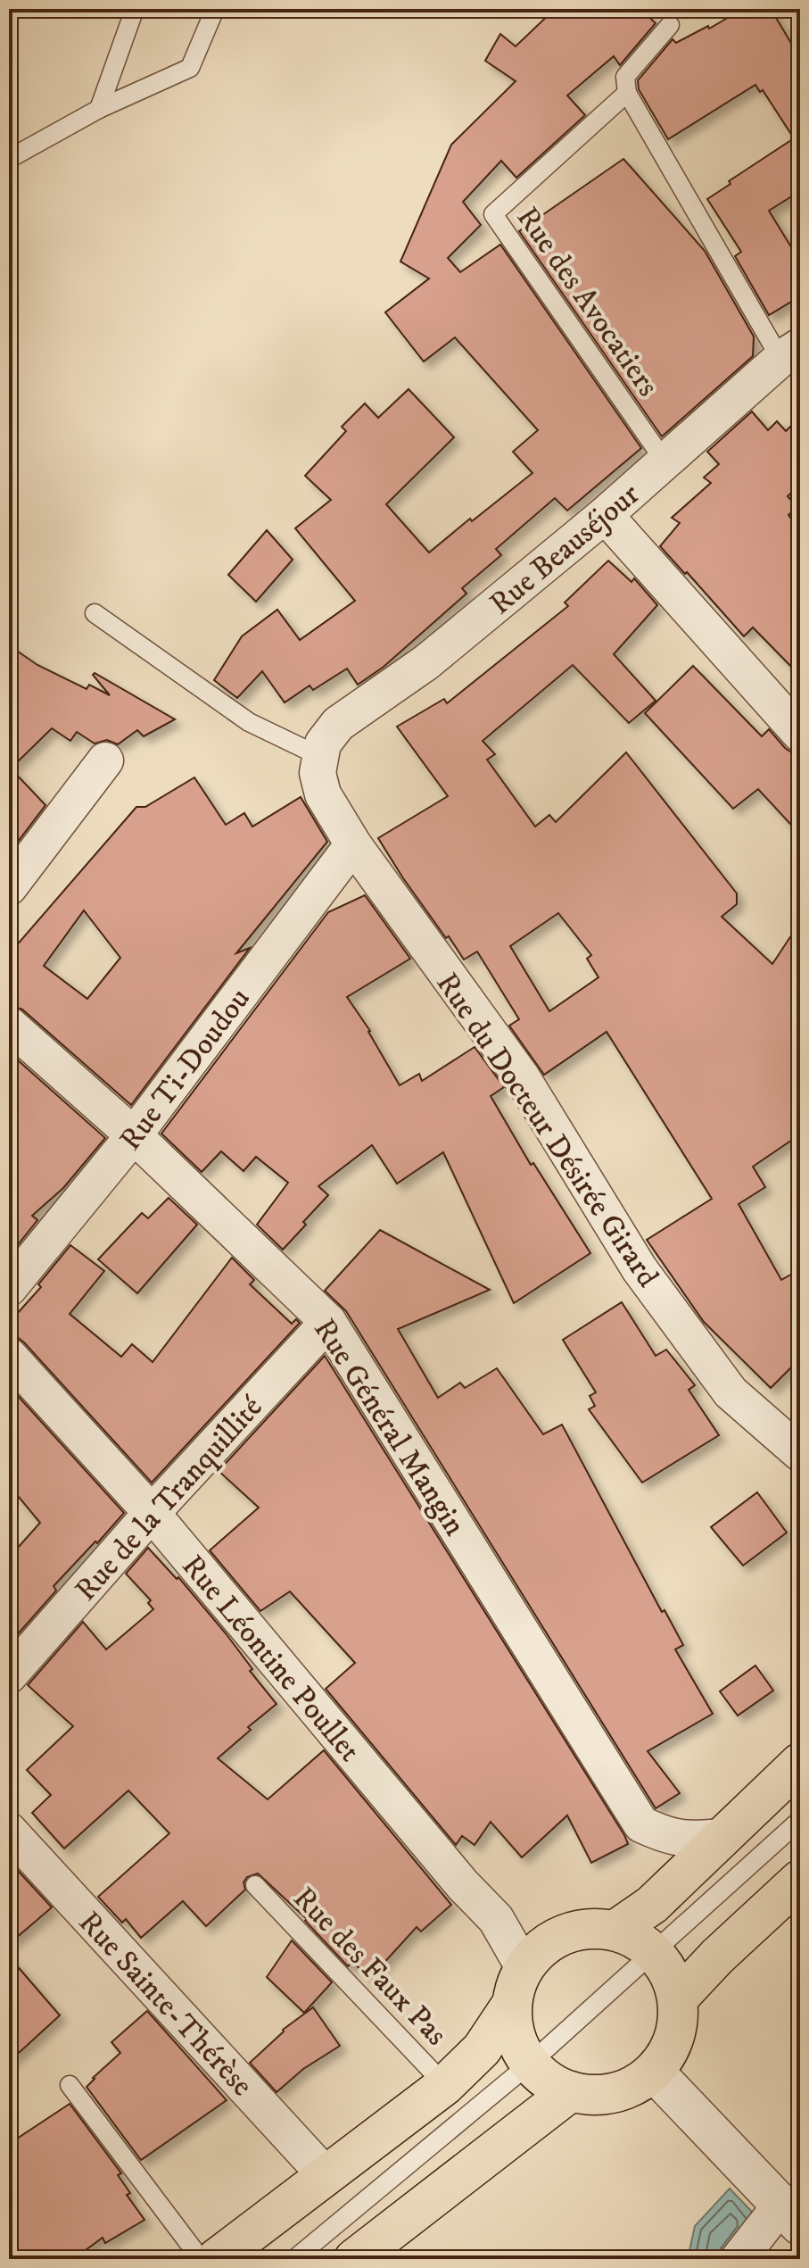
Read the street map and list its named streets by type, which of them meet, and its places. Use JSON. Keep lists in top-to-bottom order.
{
  "streets": {
    "street": [
      "Rue Beauséjour",
      "Rue Ti-Doudou",
      "Rue du Docteur Désirée Girard",
      "Rue Général Mangin",
      "Rue de la Tranquillité",
      "Rue Léontine Poullet",
      "Rue Sainte-Thérèse"
    ],
    "lane": ["Rue des Avocatiers", "Rue des Faux Pas"]
  },
  "crossings": [
    ["Rue des Avocatiers", "Rue Beauséjour"],
    ["Rue Beauséjour", "Rue du Docteur Désirée Girard"],
    ["Rue Ti-Doudou", "Rue du Docteur Désirée Girard"],
    ["Rue Ti-Doudou", "Rue Général Mangin"],
    ["Rue Général Mangin", "Rue de la Tranquillité"],
    ["Rue de la Tranquillité", "Rue Léontine Poullet"]
  ]
}
